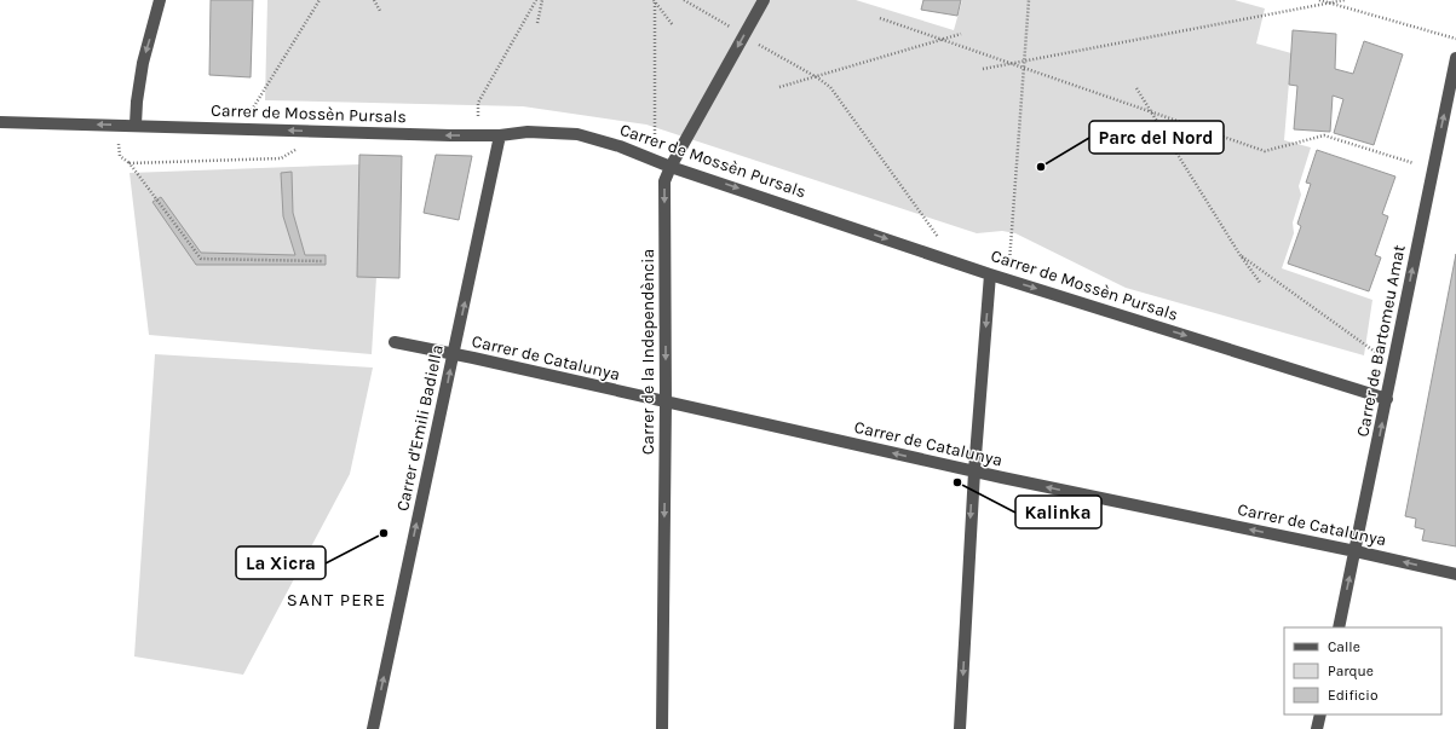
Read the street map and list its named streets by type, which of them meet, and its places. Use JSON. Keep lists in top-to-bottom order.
{
  "streets": {
    "street": [
      "Carrer de Mossèn Pursals",
      "Carrer de Bartomeu Amat",
      "Carrer de la Independència",
      "Carrer de Catalunya",
      "Carrer d'Emili Badiella"
    ]
  },
  "crossings": [
    ["Carrer de Mossèn Pursals", "Carrer de Bartomeu Amat"],
    ["Carrer de Mossèn Pursals", "Carrer de la Independència"],
    ["Carrer de Mossèn Pursals", "Carrer d'Emili Badiella"],
    ["Carrer de Bartomeu Amat", "Carrer de Catalunya"],
    ["Carrer de la Independència", "Carrer de Catalunya"],
    ["Carrer de Catalunya", "Carrer d'Emili Badiella"]
  ],
  "one_way": [
    "Carrer de Bartomeu Amat",
    "Carrer de la Independència",
    "Carrer de Catalunya",
    "Carrer d'Emili Badiella"
  ],
  "districts": ["SANT PERE"],
  "places": ["Parc del Nord", "Kalinka", "La Xicra"],
  "legend": ["Calle", "Parque", "Edificio"]
}
